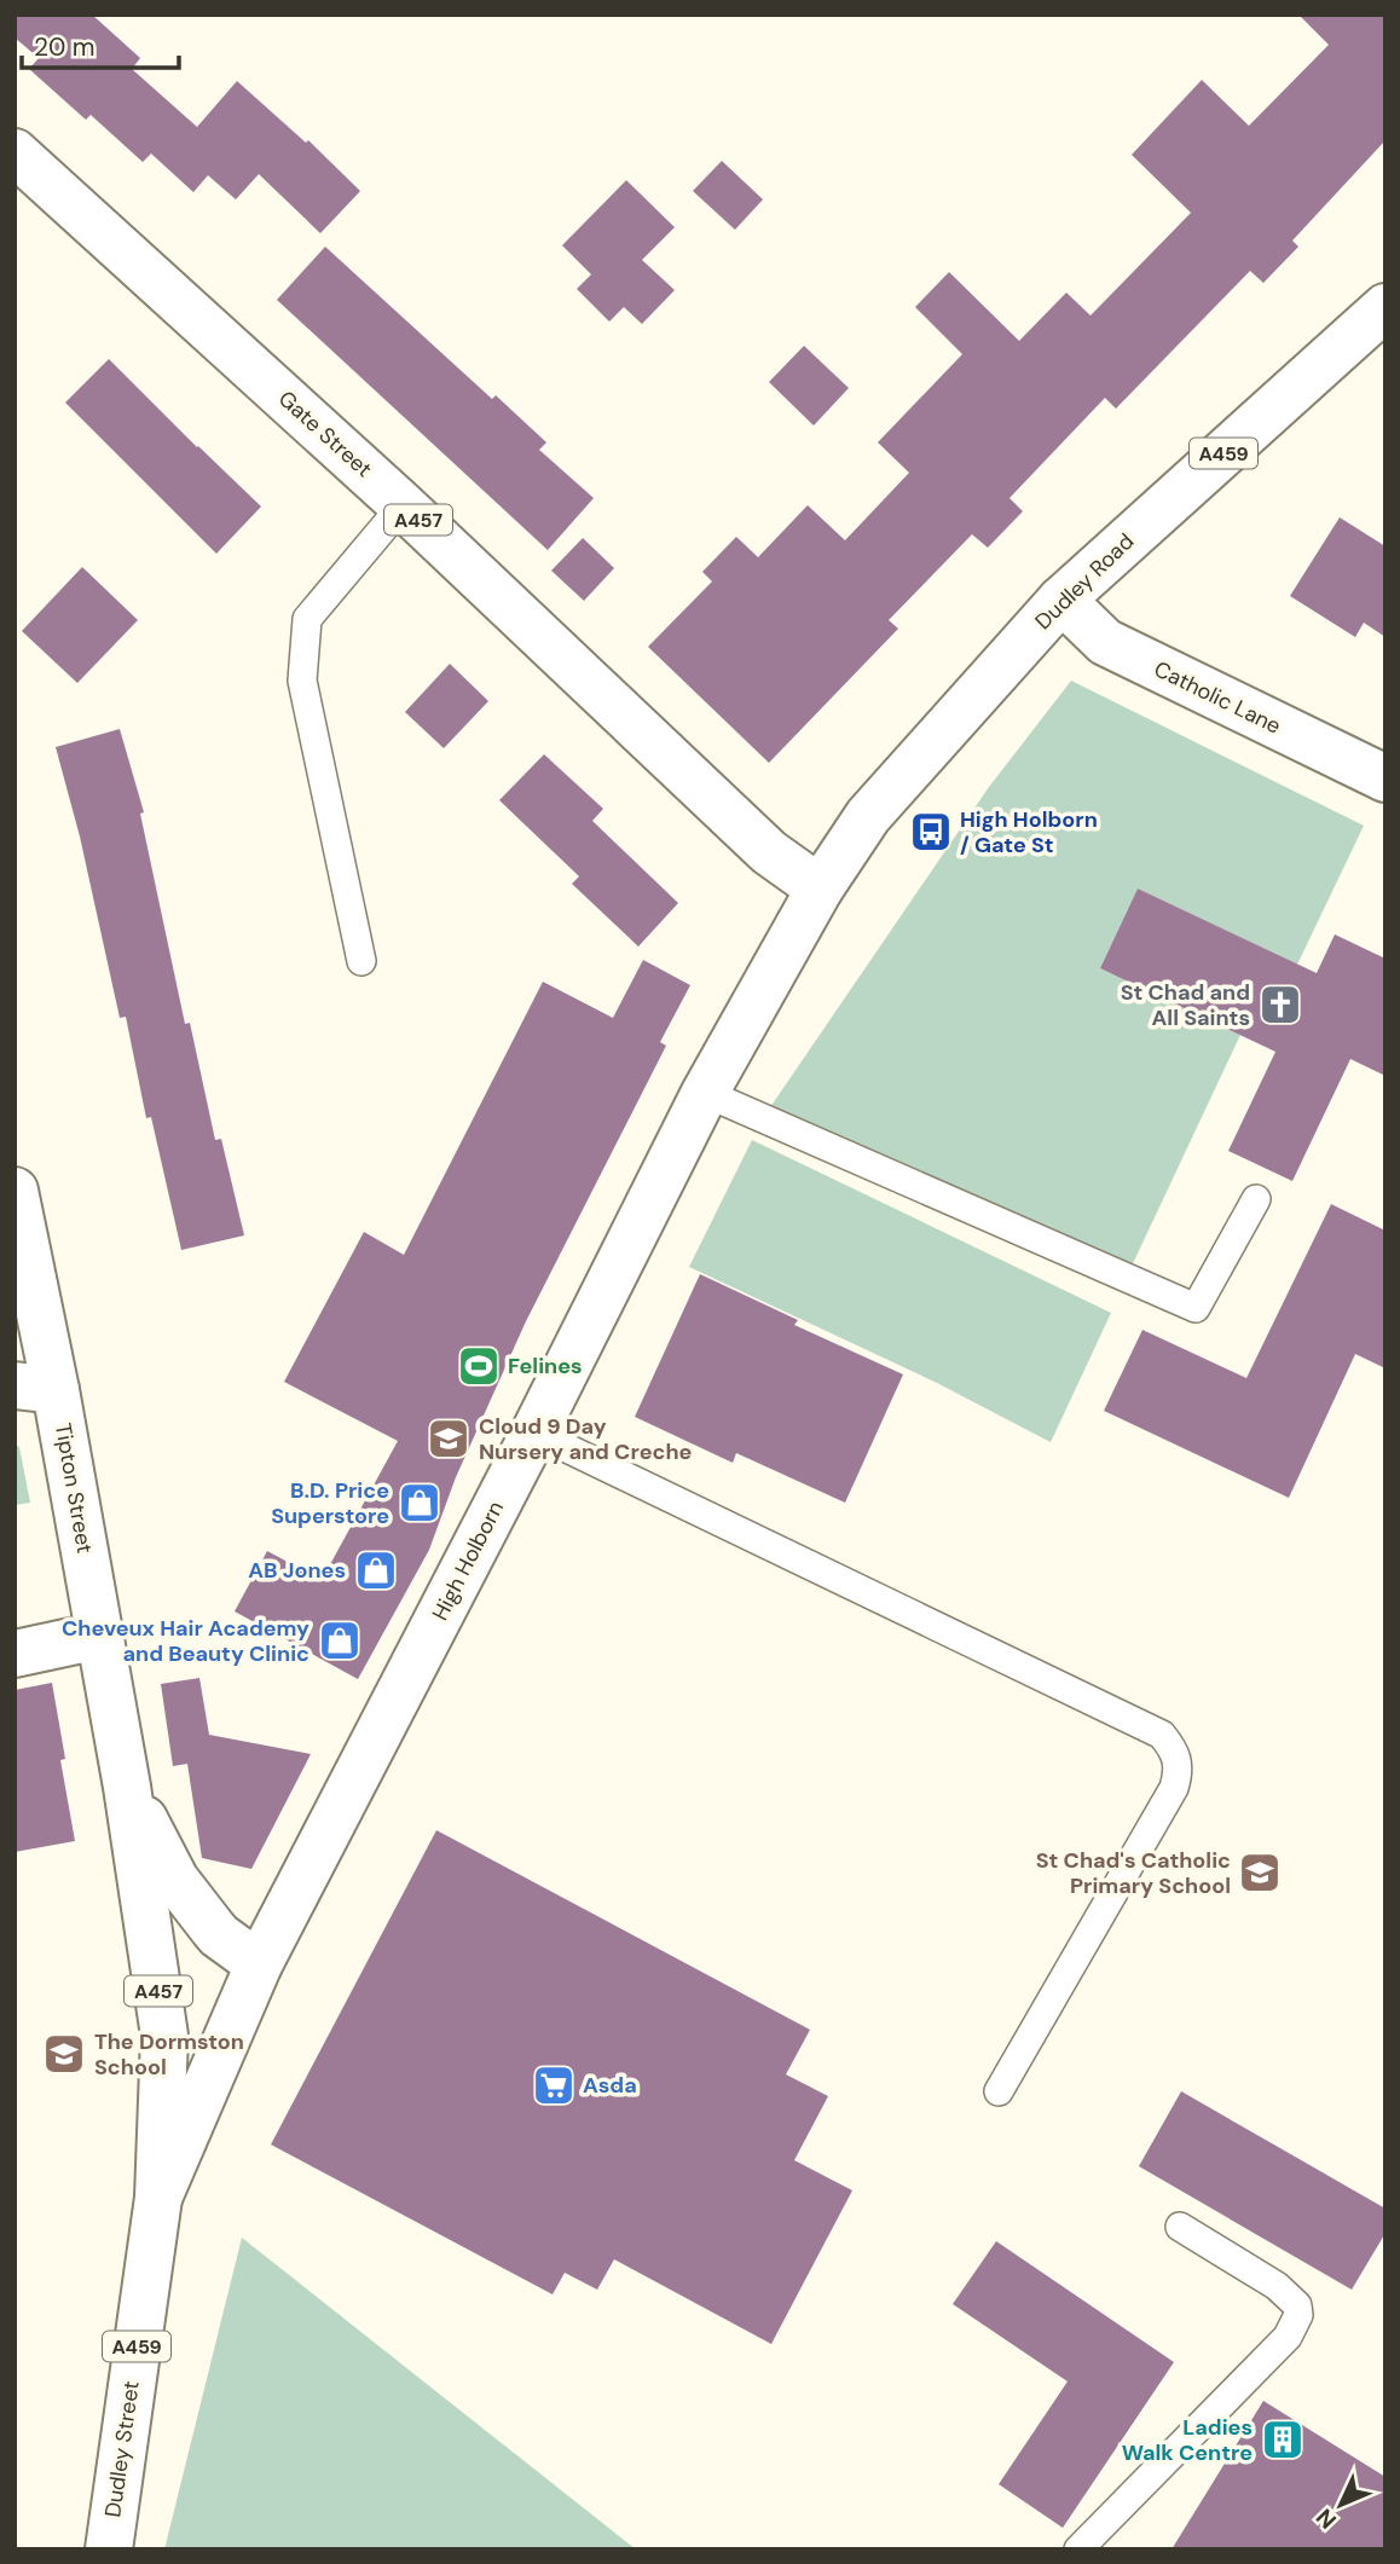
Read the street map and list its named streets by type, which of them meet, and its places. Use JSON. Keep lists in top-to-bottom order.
{
  "streets": {
    "main road": [
      "Gate Street",
      "A459",
      "A457",
      "Dudley Road",
      "Catholic Lane",
      "Tipton Street",
      "High Holborn",
      "Dudley Street"
    ]
  },
  "crossings": [
    ["Gate Street", "Dudley Road"],
    ["Gate Street", "High Holborn"],
    ["Dudley Road", "Catholic Lane"],
    ["Dudley Road", "High Holborn"],
    ["Tipton Street", "High Holborn"],
    ["Tipton Street", "Dudley Street"],
    ["High Holborn", "Dudley Street"]
  ],
  "places": {
    "bus stop": ["High Holborn / Gate St"],
    "church": ["St Chad and All Saints"],
    "sports": ["Felines"],
    "school or university": ["Cloud 9 Day Nursery and Creche", "St Chad's Catholic Primary School", "The Dormston School"],
    "shop": ["B.D. Price Superstore", "AB Jones", "Cheveux Hair Academy and Beauty Clinic"],
    "supermarket": ["Asda"],
    "building": ["Ladies Walk Centre"]
  },
  "scale_bar": "20 m",
  "north": "bottom left"
}
